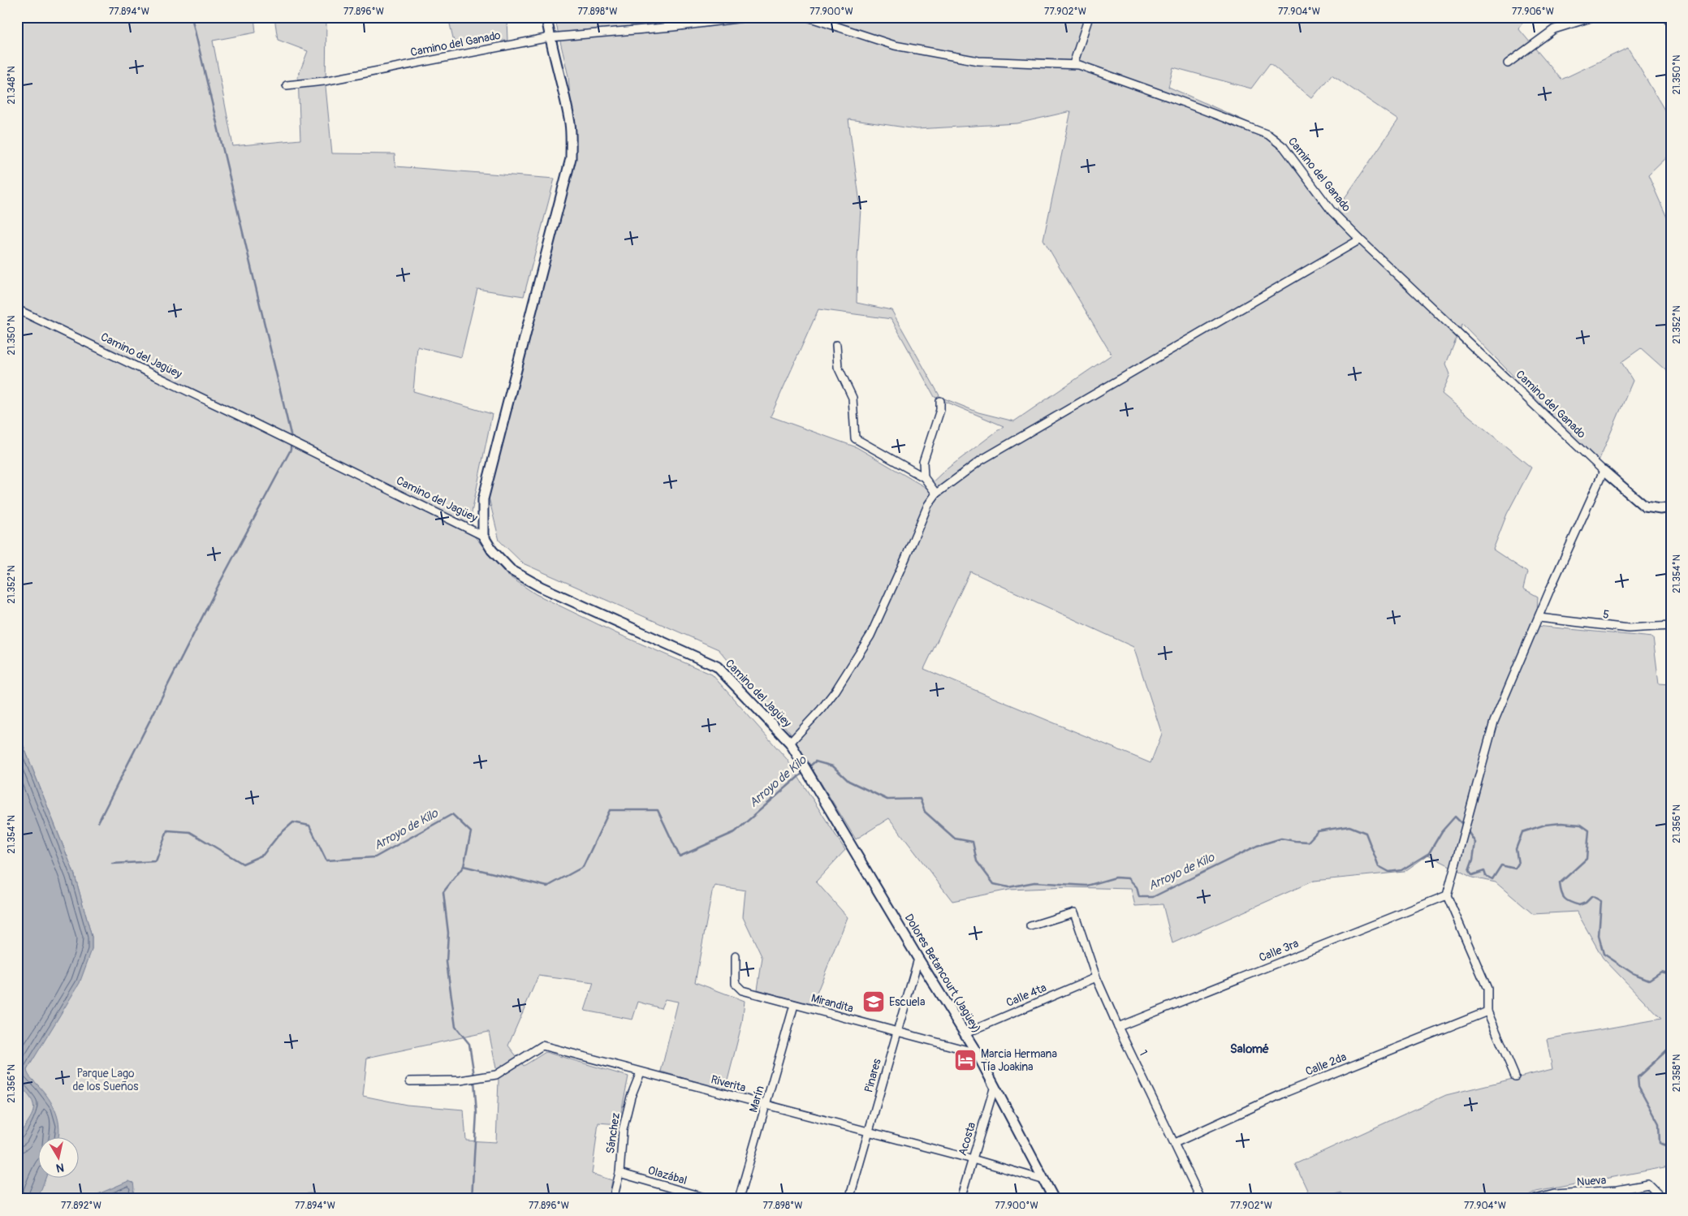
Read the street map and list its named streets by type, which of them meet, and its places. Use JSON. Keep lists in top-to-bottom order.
{
  "streets": {
    "street": [
      "Camino del Ganado",
      "Camino del Jagüey",
      "5",
      "Calle 3ra",
      "Dolores Betancourt (Jagüey)",
      "Calle 4ta",
      "Mirandita",
      "1",
      "Calle 2da",
      "Pinares",
      "Riverita",
      "Marín",
      "Sánchez",
      "Acosta",
      "Olazábal",
      "Nueva"
    ]
  },
  "crossings": [
    ["Camino del Jagüey", "Dolores Betancourt (Jagüey)"],
    ["Calle 3ra", "1"],
    ["Dolores Betancourt (Jagüey)", "Calle 4ta"],
    ["Dolores Betancourt (Jagüey)", "Mirandita"],
    ["Dolores Betancourt (Jagüey)", "Pinares"],
    ["Dolores Betancourt (Jagüey)", "Riverita"],
    ["Dolores Betancourt (Jagüey)", "Acosta"],
    ["Calle 4ta", "1"],
    ["Mirandita", "Pinares"],
    ["Mirandita", "Marín"],
    ["1", "Calle 2da"],
    ["Pinares", "Riverita"],
    ["Riverita", "Marín"],
    ["Riverita", "Sánchez"],
    ["Riverita", "Acosta"],
    ["Sánchez", "Olazábal"]
  ],
  "districts": ["Salomé"],
  "water": ["Arroyo de Kilo"],
  "parks": ["Parque Lago de los Sueños"],
  "places": {
    "school or university": ["Escuela"],
    "hotel": ["Marcia Hermana Tía Joakina"]
  },
  "north": "bottom",
  "coordinates": [
    "77.894°W",
    "77.896°W",
    "77.898°W",
    "77.900°W",
    "77.902°W",
    "77.904°W",
    "77.906°W",
    "21.350°N",
    "21.348°N",
    "21.352°N",
    "21.354°N",
    "21.356°N",
    "21.358°N",
    "77.892°W"
  ]
}
